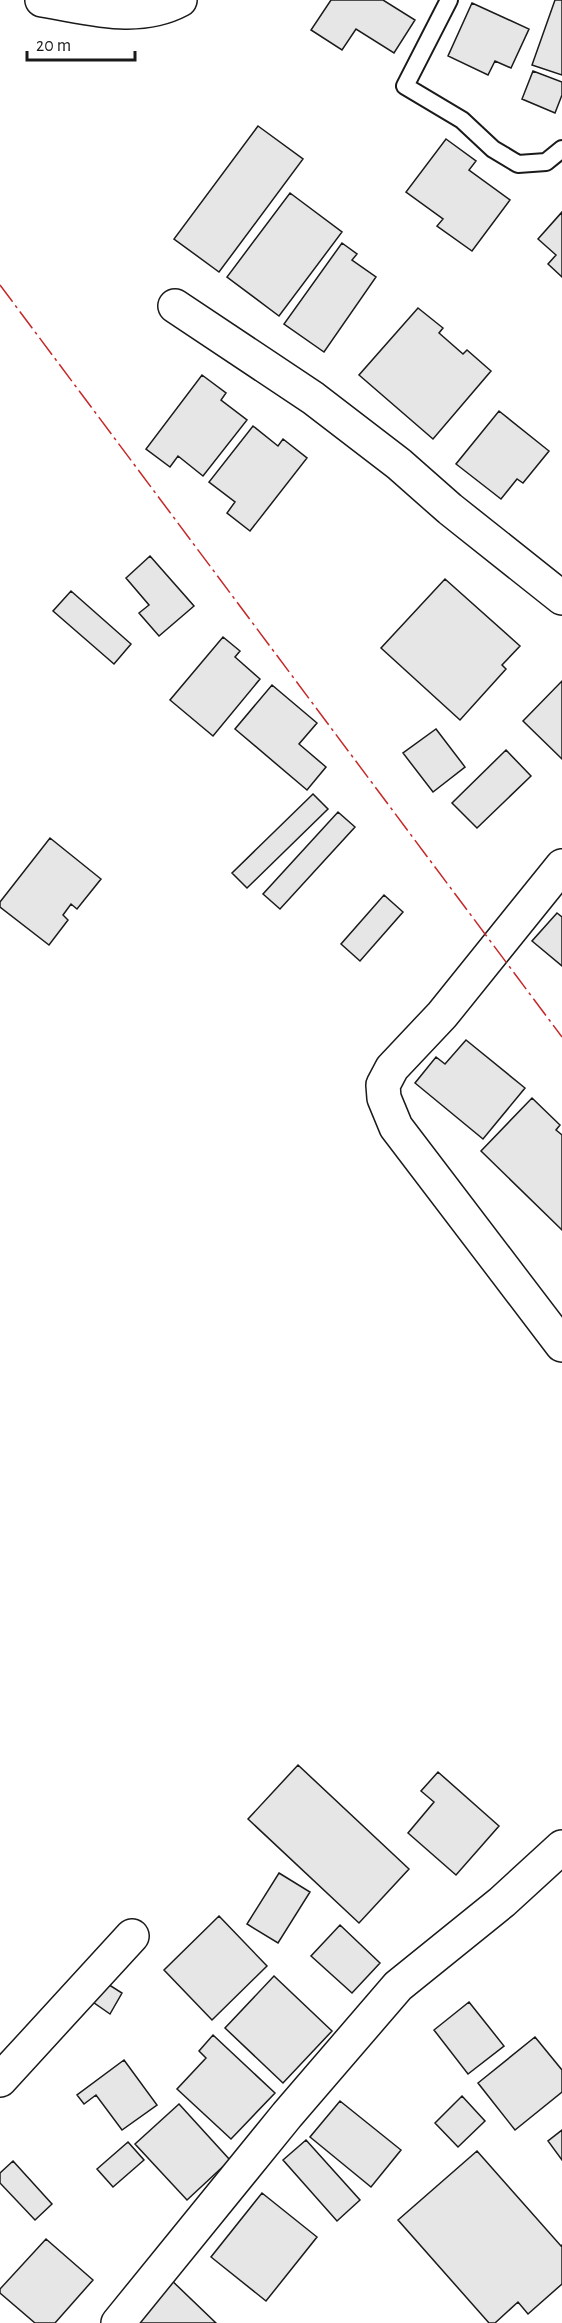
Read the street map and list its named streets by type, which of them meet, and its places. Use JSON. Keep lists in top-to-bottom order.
{
  "scale_bar": "20 m"
}
